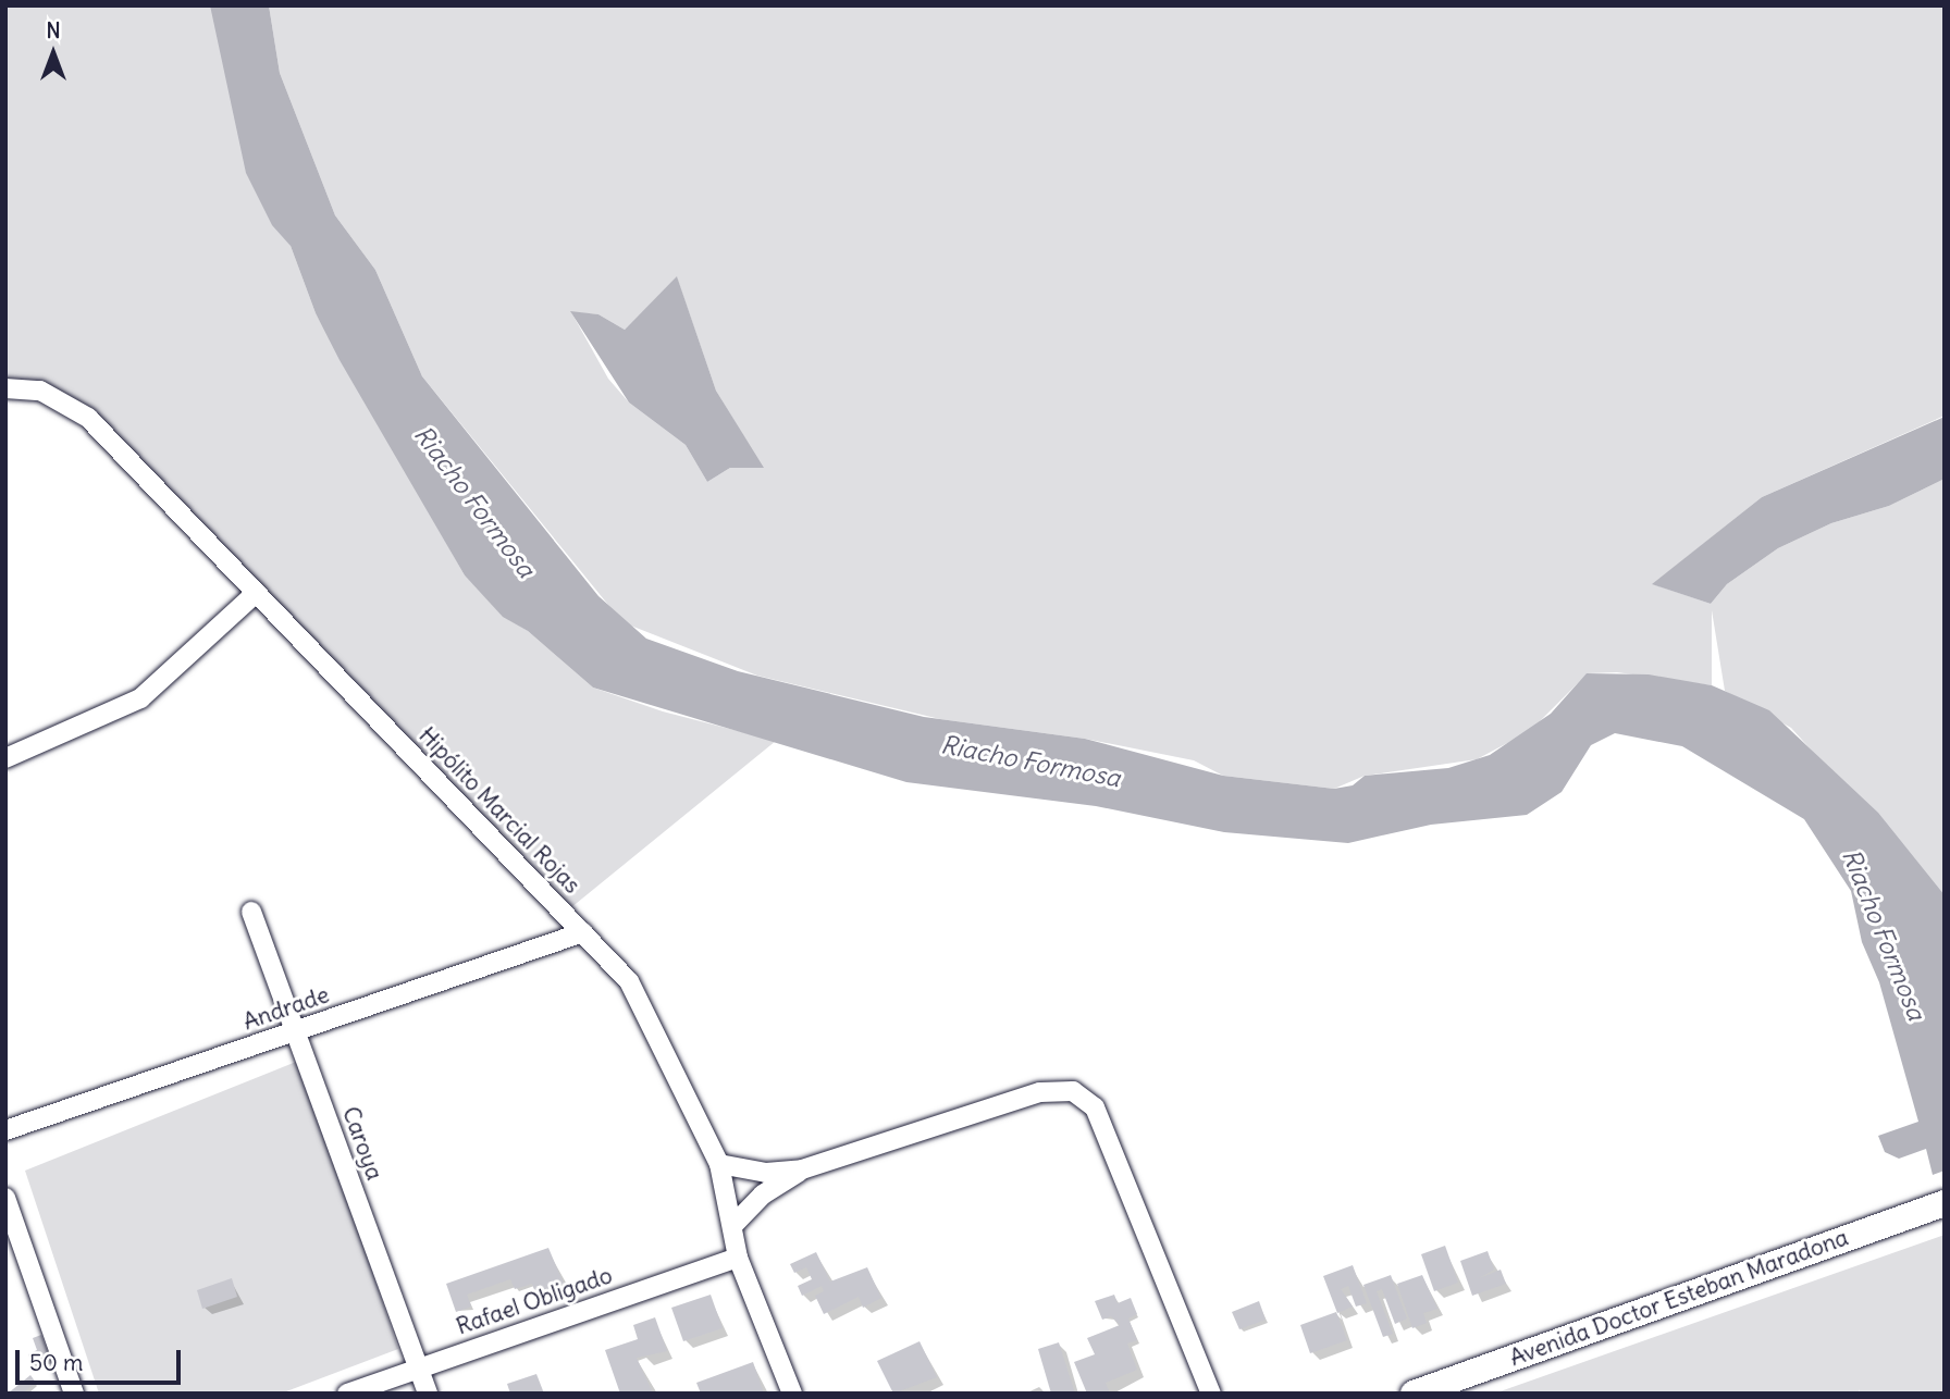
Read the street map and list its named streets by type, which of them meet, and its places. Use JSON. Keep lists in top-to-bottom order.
{
  "streets": {
    "main road": ["Avenida Doctor Esteban Maradona"],
    "street": [
      "Hipólito Marcial Rojas",
      "Andrade",
      "Caroya",
      "Rafael Obligado"
    ]
  },
  "crossings": [
    ["Hipólito Marcial Rojas", "Andrade"],
    ["Hipólito Marcial Rojas", "Rafael Obligado"],
    ["Andrade", "Caroya"],
    ["Caroya", "Rafael Obligado"]
  ],
  "water": ["Riacho Formosa"],
  "scale_bar": "50 m",
  "north": "top"
}
